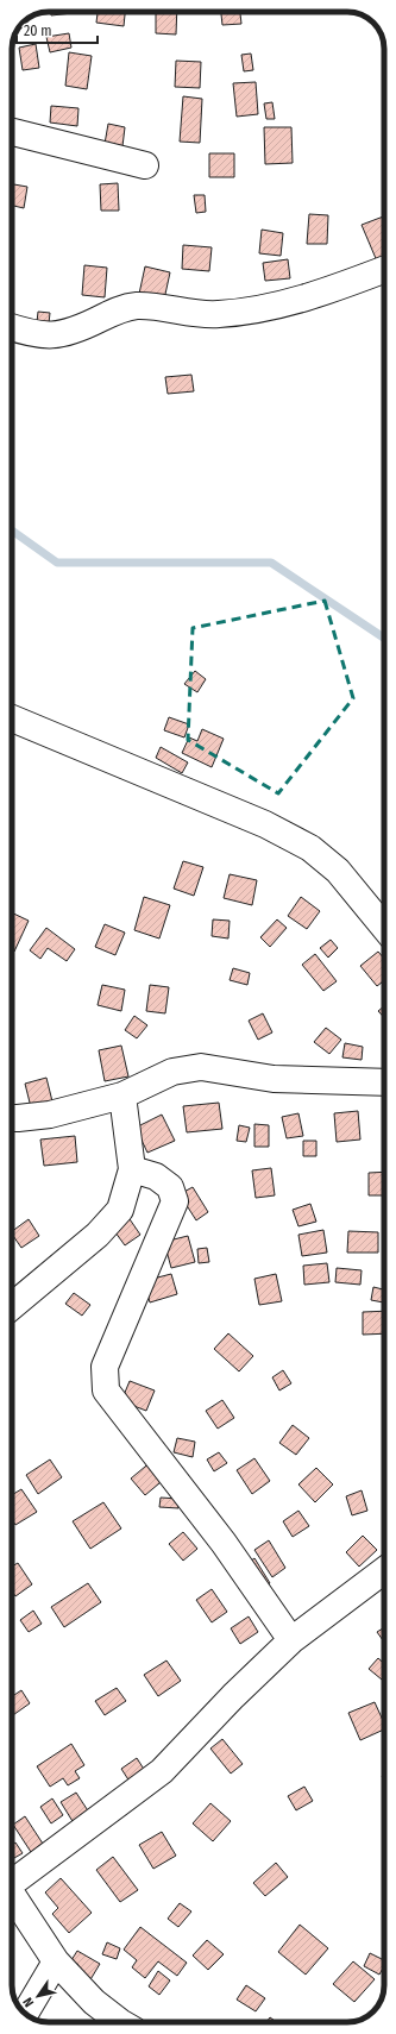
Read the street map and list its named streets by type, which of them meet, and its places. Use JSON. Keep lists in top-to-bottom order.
{
  "scale_bar": "20 m",
  "north": "bottom left"
}
